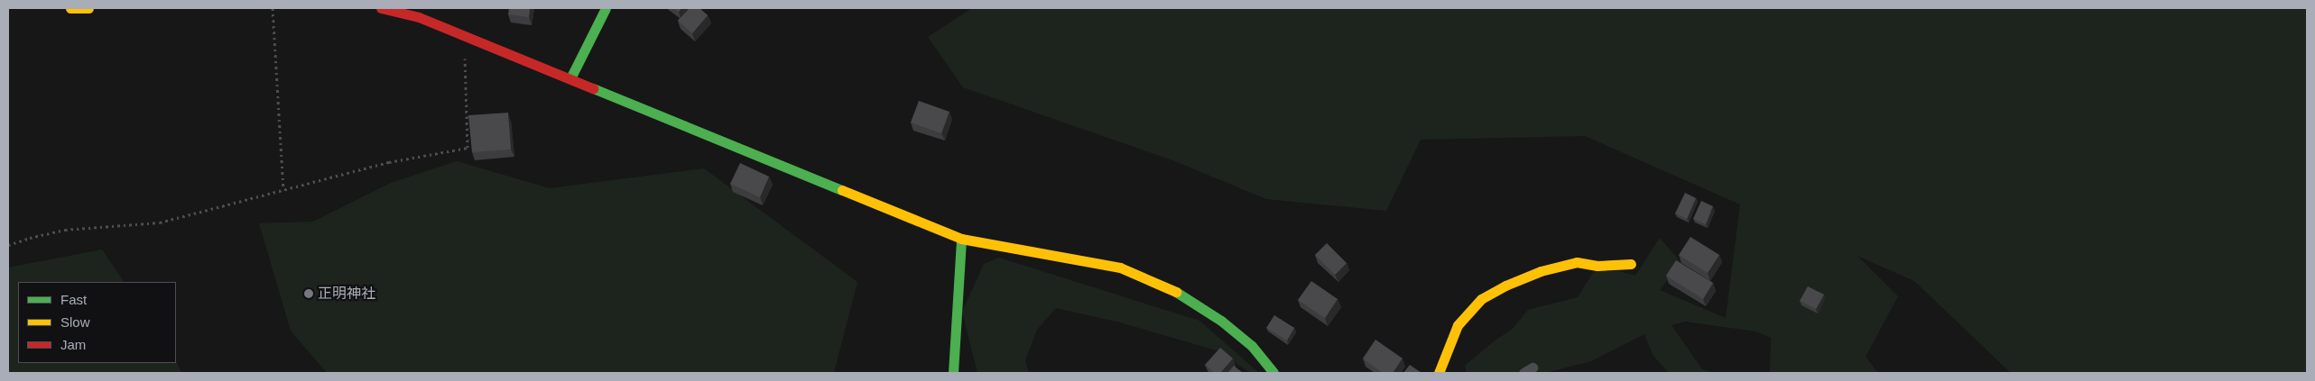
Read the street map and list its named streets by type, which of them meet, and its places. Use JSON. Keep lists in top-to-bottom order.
{
  "places": ["正明神社"],
  "legend": ["Fast", "Slow", "Jam"]
}
